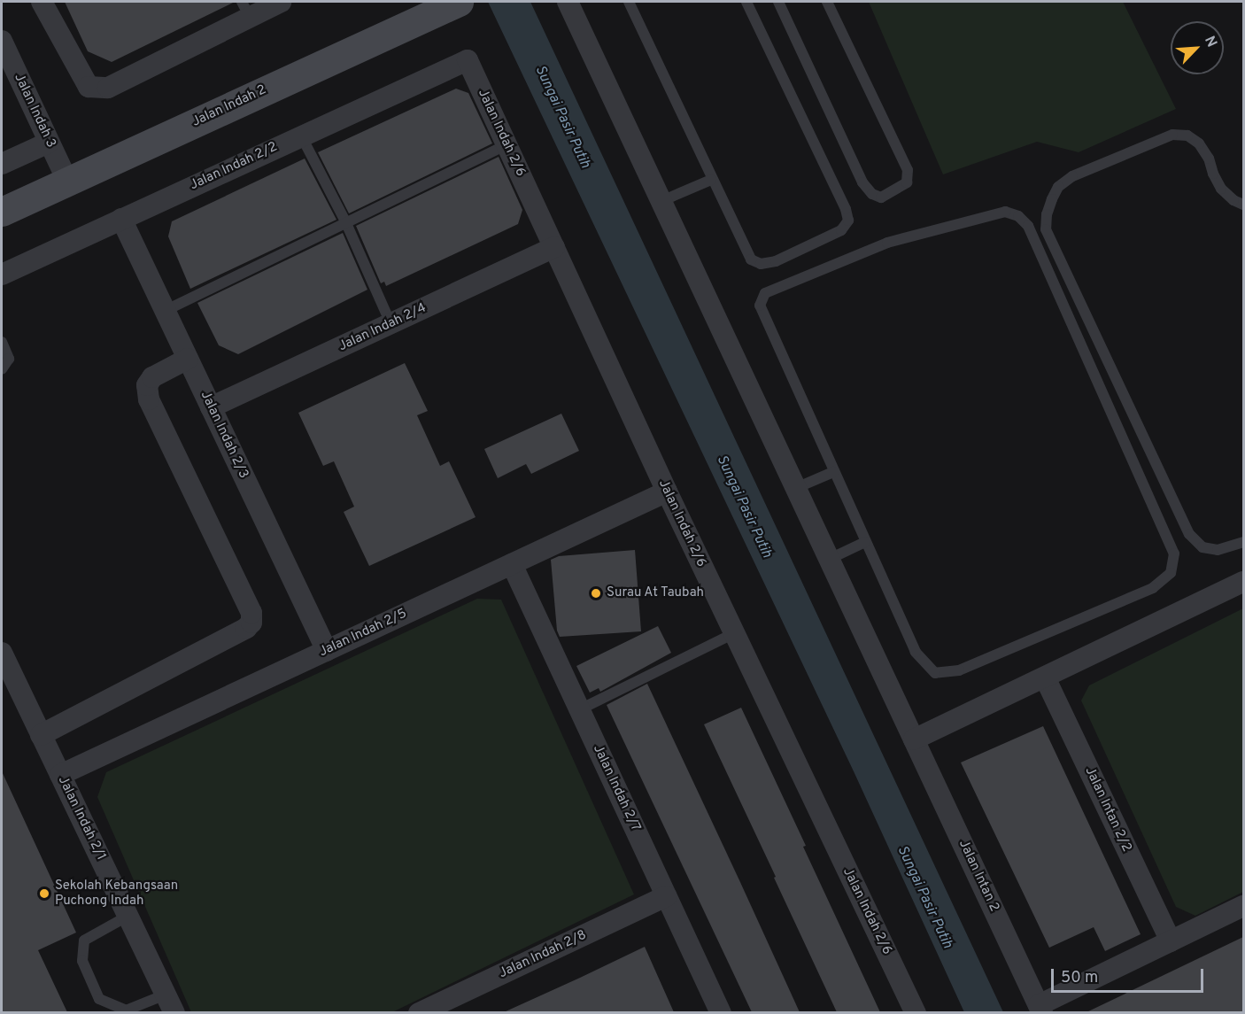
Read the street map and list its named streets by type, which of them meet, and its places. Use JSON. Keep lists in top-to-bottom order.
{
  "streets": {
    "street": [
      "Jalan Indah 2",
      "Jalan Indah 3",
      "Jalan Indah 2/6",
      "Jalan Indah 2/2",
      "Jalan Indah 2/4",
      "Jalan Indah 2/3",
      "Jalan Indah 2/5",
      "Jalan Indah 2/7",
      "Jalan Intan 2/2",
      "Jalan Indah 2/1",
      "Jalan Intan 2",
      "Jalan Indah 2/8"
    ]
  },
  "crossings": [
    ["Jalan Indah 2", "Jalan Indah 3"],
    ["Jalan Indah 2/6", "Jalan Indah 2/2"],
    ["Jalan Indah 2/6", "Jalan Indah 2/4"],
    ["Jalan Indah 2/6", "Jalan Indah 2/5"],
    ["Jalan Indah 2/2", "Jalan Indah 2/3"],
    ["Jalan Indah 2/4", "Jalan Indah 2/3"],
    ["Jalan Indah 2/3", "Jalan Indah 2/5"],
    ["Jalan Indah 2/5", "Jalan Indah 2/7"],
    ["Jalan Indah 2/5", "Jalan Indah 2/1"],
    ["Jalan Indah 2/7", "Jalan Indah 2/8"]
  ],
  "water": ["Sungai Pasir Putih"],
  "places": ["Surau At Taubah", "Sekolah Kebangsaan Puchong Indah"],
  "scale_bar": "50 m",
  "north": "top right"
}
